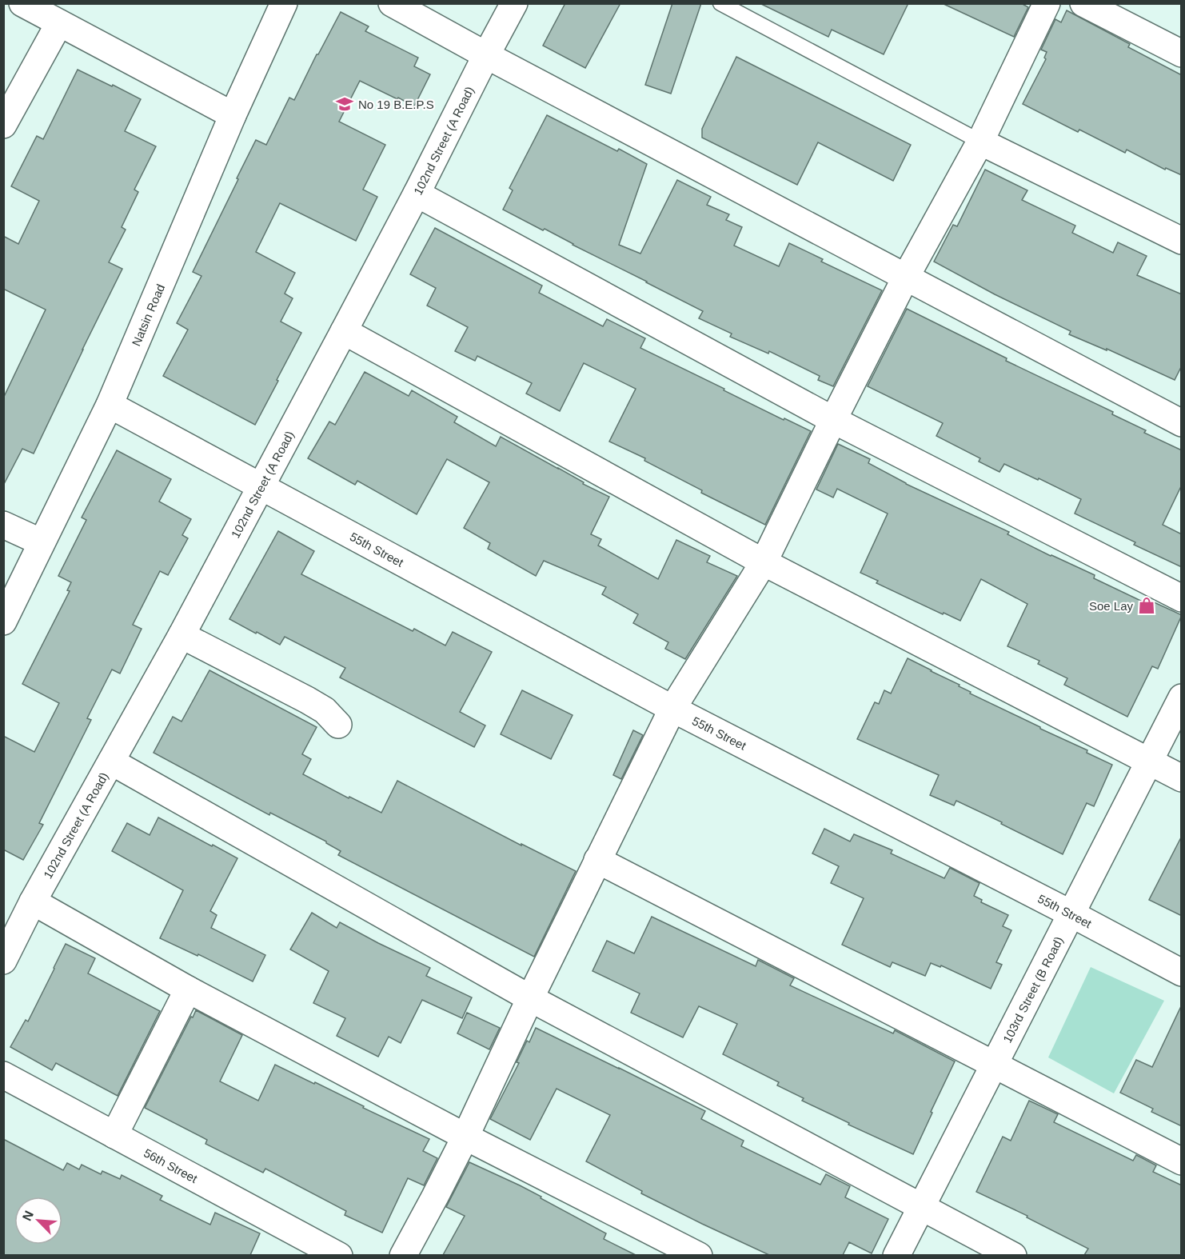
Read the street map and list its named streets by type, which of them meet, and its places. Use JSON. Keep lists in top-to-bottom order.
{
  "streets": {
    "street": [
      "102nd Street (A Road)",
      "Natsin Road",
      "55th Street",
      "103rd Street (B Road)",
      "56th Street"
    ]
  },
  "crossings": [
    ["102nd Street (A Road)", "55th Street"],
    ["Natsin Road", "55th Street"],
    ["55th Street", "103rd Street (B Road)"]
  ],
  "places": {
    "school or university": ["No 19 B.E.P.S"],
    "shop": ["Soe Lay"]
  },
  "north": "top left"
}
